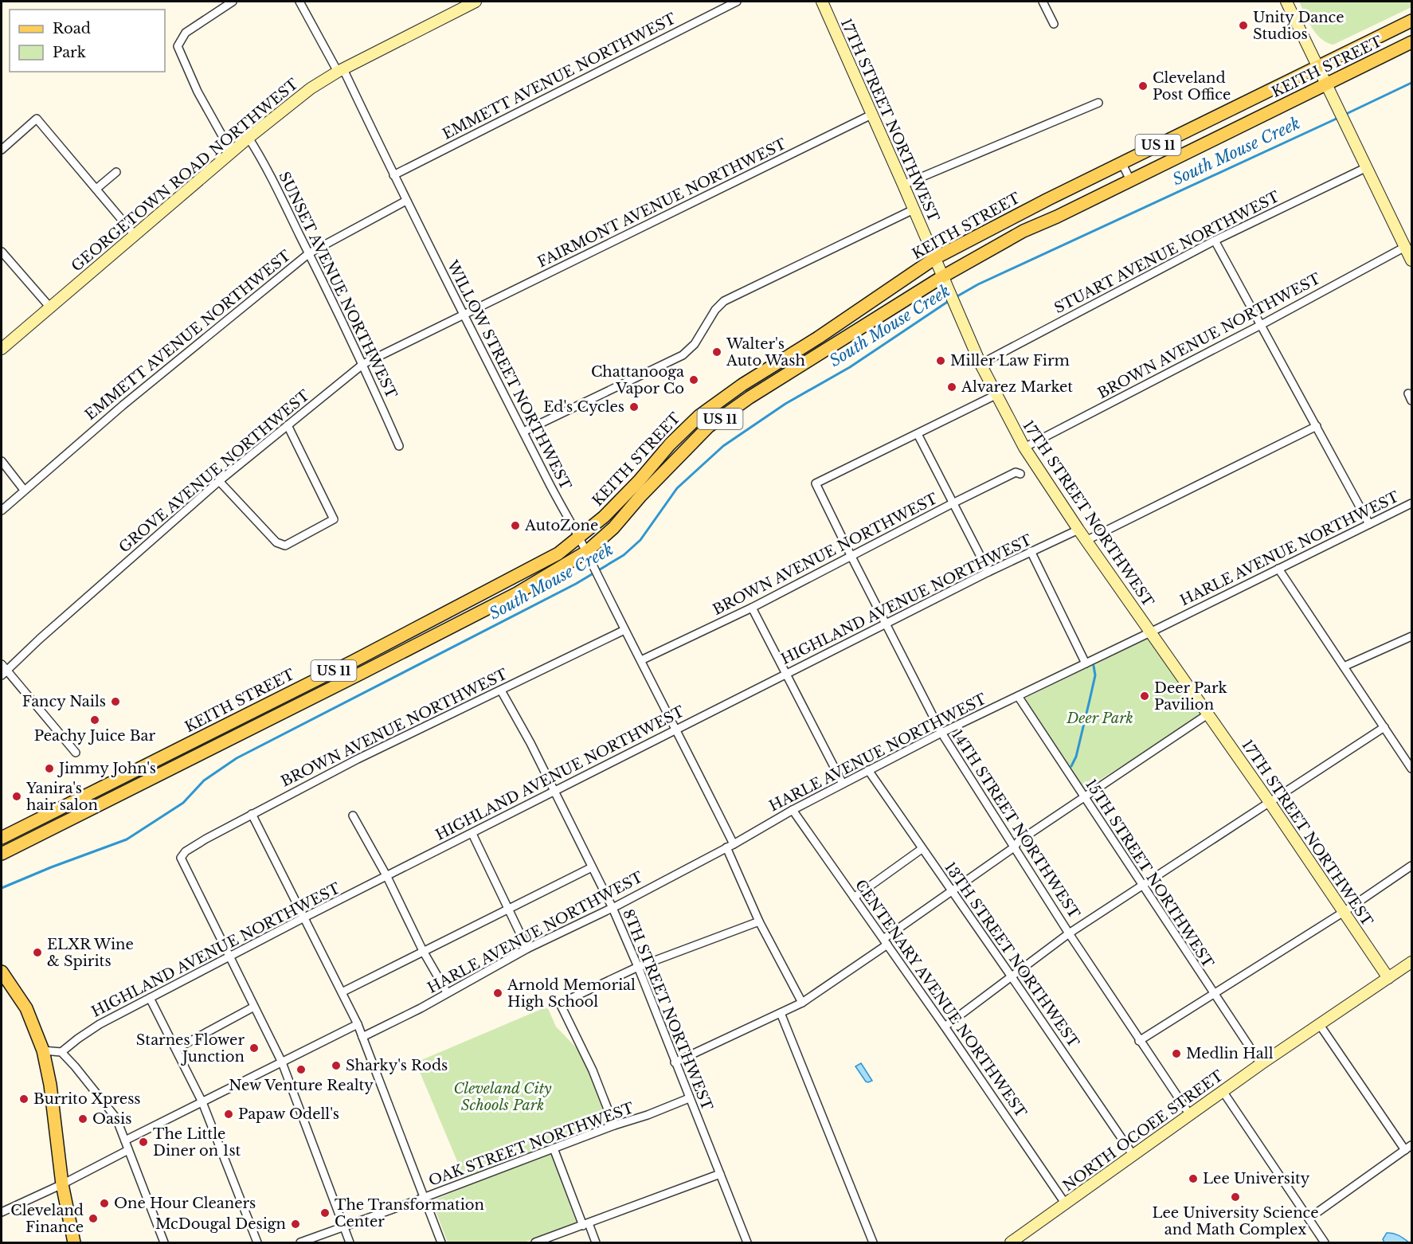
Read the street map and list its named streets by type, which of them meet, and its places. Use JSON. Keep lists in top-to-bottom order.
{
  "streets": {
    "main road": ["KEITH STREET", "US 11"],
    "street": [
      "EMMETT AVENUE NORTHWEST",
      "17TH STREET NORTHWEST",
      "GEORGETOWN ROAD NORTHWEST",
      "FAIRMONT AVENUE NORTHWEST",
      "STUART AVENUE NORTHWEST",
      "SUNSET AVENUE NORTHWEST",
      "BROWN AVENUE NORTHWEST",
      "WILLOW STREET NORTHWEST",
      "GROVE AVENUE NORTHWEST",
      "HARLE AVENUE NORTHWEST",
      "HIGHLAND AVENUE NORTHWEST",
      "14TH STREET NORTHWEST",
      "15TH STREET NORTHWEST",
      "13TH STREET NORTHWEST",
      "CENTENARY AVENUE NORTHWEST",
      "8TH STREET NORTHWEST",
      "NORTH OCOEE STREET",
      "OAK STREET NORTHWEST"
    ]
  },
  "crossings": [
    ["KEITH STREET", "17TH STREET NORTHWEST"],
    ["KEITH STREET", "WILLOW STREET NORTHWEST"],
    ["EMMETT AVENUE NORTHWEST", "SUNSET AVENUE NORTHWEST"],
    ["EMMETT AVENUE NORTHWEST", "WILLOW STREET NORTHWEST"],
    ["17TH STREET NORTHWEST", "FAIRMONT AVENUE NORTHWEST"],
    ["17TH STREET NORTHWEST", "STUART AVENUE NORTHWEST"],
    ["17TH STREET NORTHWEST", "BROWN AVENUE NORTHWEST"],
    ["17TH STREET NORTHWEST", "HARLE AVENUE NORTHWEST"],
    ["17TH STREET NORTHWEST", "HIGHLAND AVENUE NORTHWEST"],
    ["17TH STREET NORTHWEST", "NORTH OCOEE STREET"],
    ["GEORGETOWN ROAD NORTHWEST", "SUNSET AVENUE NORTHWEST"],
    ["GEORGETOWN ROAD NORTHWEST", "WILLOW STREET NORTHWEST"],
    ["FAIRMONT AVENUE NORTHWEST", "WILLOW STREET NORTHWEST"],
    ["FAIRMONT AVENUE NORTHWEST", "GROVE AVENUE NORTHWEST"],
    ["SUNSET AVENUE NORTHWEST", "GROVE AVENUE NORTHWEST"],
    ["BROWN AVENUE NORTHWEST", "WILLOW STREET NORTHWEST"],
    ["BROWN AVENUE NORTHWEST", "HIGHLAND AVENUE NORTHWEST"],
    ["BROWN AVENUE NORTHWEST", "14TH STREET NORTHWEST"],
    ["BROWN AVENUE NORTHWEST", "8TH STREET NORTHWEST"],
    ["WILLOW STREET NORTHWEST", "GROVE AVENUE NORTHWEST"],
    ["WILLOW STREET NORTHWEST", "HARLE AVENUE NORTHWEST"],
    ["WILLOW STREET NORTHWEST", "HIGHLAND AVENUE NORTHWEST"],
    ["HARLE AVENUE NORTHWEST", "14TH STREET NORTHWEST"],
    ["HARLE AVENUE NORTHWEST", "15TH STREET NORTHWEST"],
    ["HARLE AVENUE NORTHWEST", "13TH STREET NORTHWEST"],
    ["HARLE AVENUE NORTHWEST", "CENTENARY AVENUE NORTHWEST"],
    ["HARLE AVENUE NORTHWEST", "8TH STREET NORTHWEST"],
    ["HIGHLAND AVENUE NORTHWEST", "14TH STREET NORTHWEST"],
    ["HIGHLAND AVENUE NORTHWEST", "8TH STREET NORTHWEST"],
    ["14TH STREET NORTHWEST", "NORTH OCOEE STREET"],
    ["15TH STREET NORTHWEST", "NORTH OCOEE STREET"],
    ["13TH STREET NORTHWEST", "NORTH OCOEE STREET"],
    ["CENTENARY AVENUE NORTHWEST", "NORTH OCOEE STREET"],
    ["8TH STREET NORTHWEST", "OAK STREET NORTHWEST"]
  ],
  "water": ["South Mouse Creek"],
  "parks": ["Deer Park", "Cleveland City Schools Park"],
  "places": [
    "Unity Dance Studios",
    "Cleveland Post Office",
    "Walter's Auto Wash",
    "Miller Law Firm",
    "Chattanooga Vapor Co",
    "Alvarez Market",
    "Ed's Cycles",
    "AutoZone",
    "Deer Park Pavilion",
    "Fancy Nails",
    "Peachy Juice Bar",
    "Jimmy John's",
    "Yanira's hair salon",
    "ELXR Wine & Spirits",
    "Arnold Memorial High School",
    "Starnes Flower Junction",
    "Medlin Hall",
    "Sharky's Rods",
    "New Venture Realty",
    "Burrito Xpress",
    "Papaw Odell's",
    "Oasis",
    "The Little Diner on 1st",
    "Lee University",
    "Lee University Science and Math Complex",
    "One Hour Cleaners",
    "The Transformation Center",
    "Cleveland Finance",
    "McDougal Design"
  ],
  "legend": ["Road", "Park"]
}
